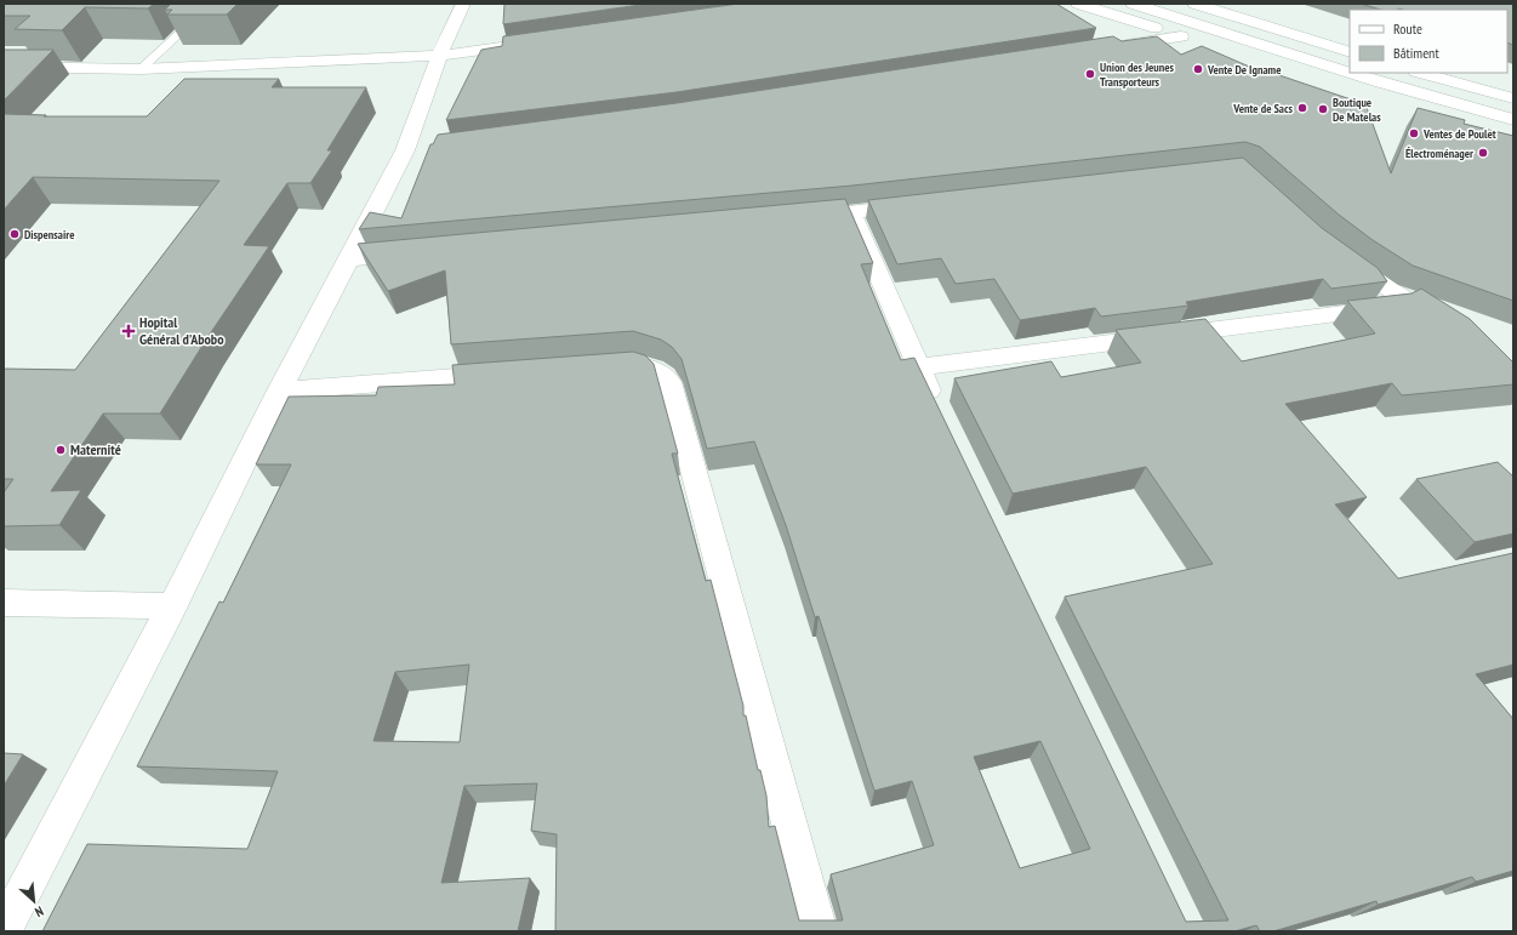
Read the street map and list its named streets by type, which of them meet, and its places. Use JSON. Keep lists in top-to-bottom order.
{
  "places": {
    "other": [
      "Vente De Igname",
      "Union des Jeunes Transporteurs",
      "Vente de Sacs",
      "Boutique De Matelas",
      "Ventes de Poulet",
      "Électroménager",
      "Dispensaire",
      "Maternité"
    ],
    "health": ["Hopital Général d'Abobo"]
  },
  "legend": ["Route", "Bâtiment"],
  "north": "bottom right"
}
